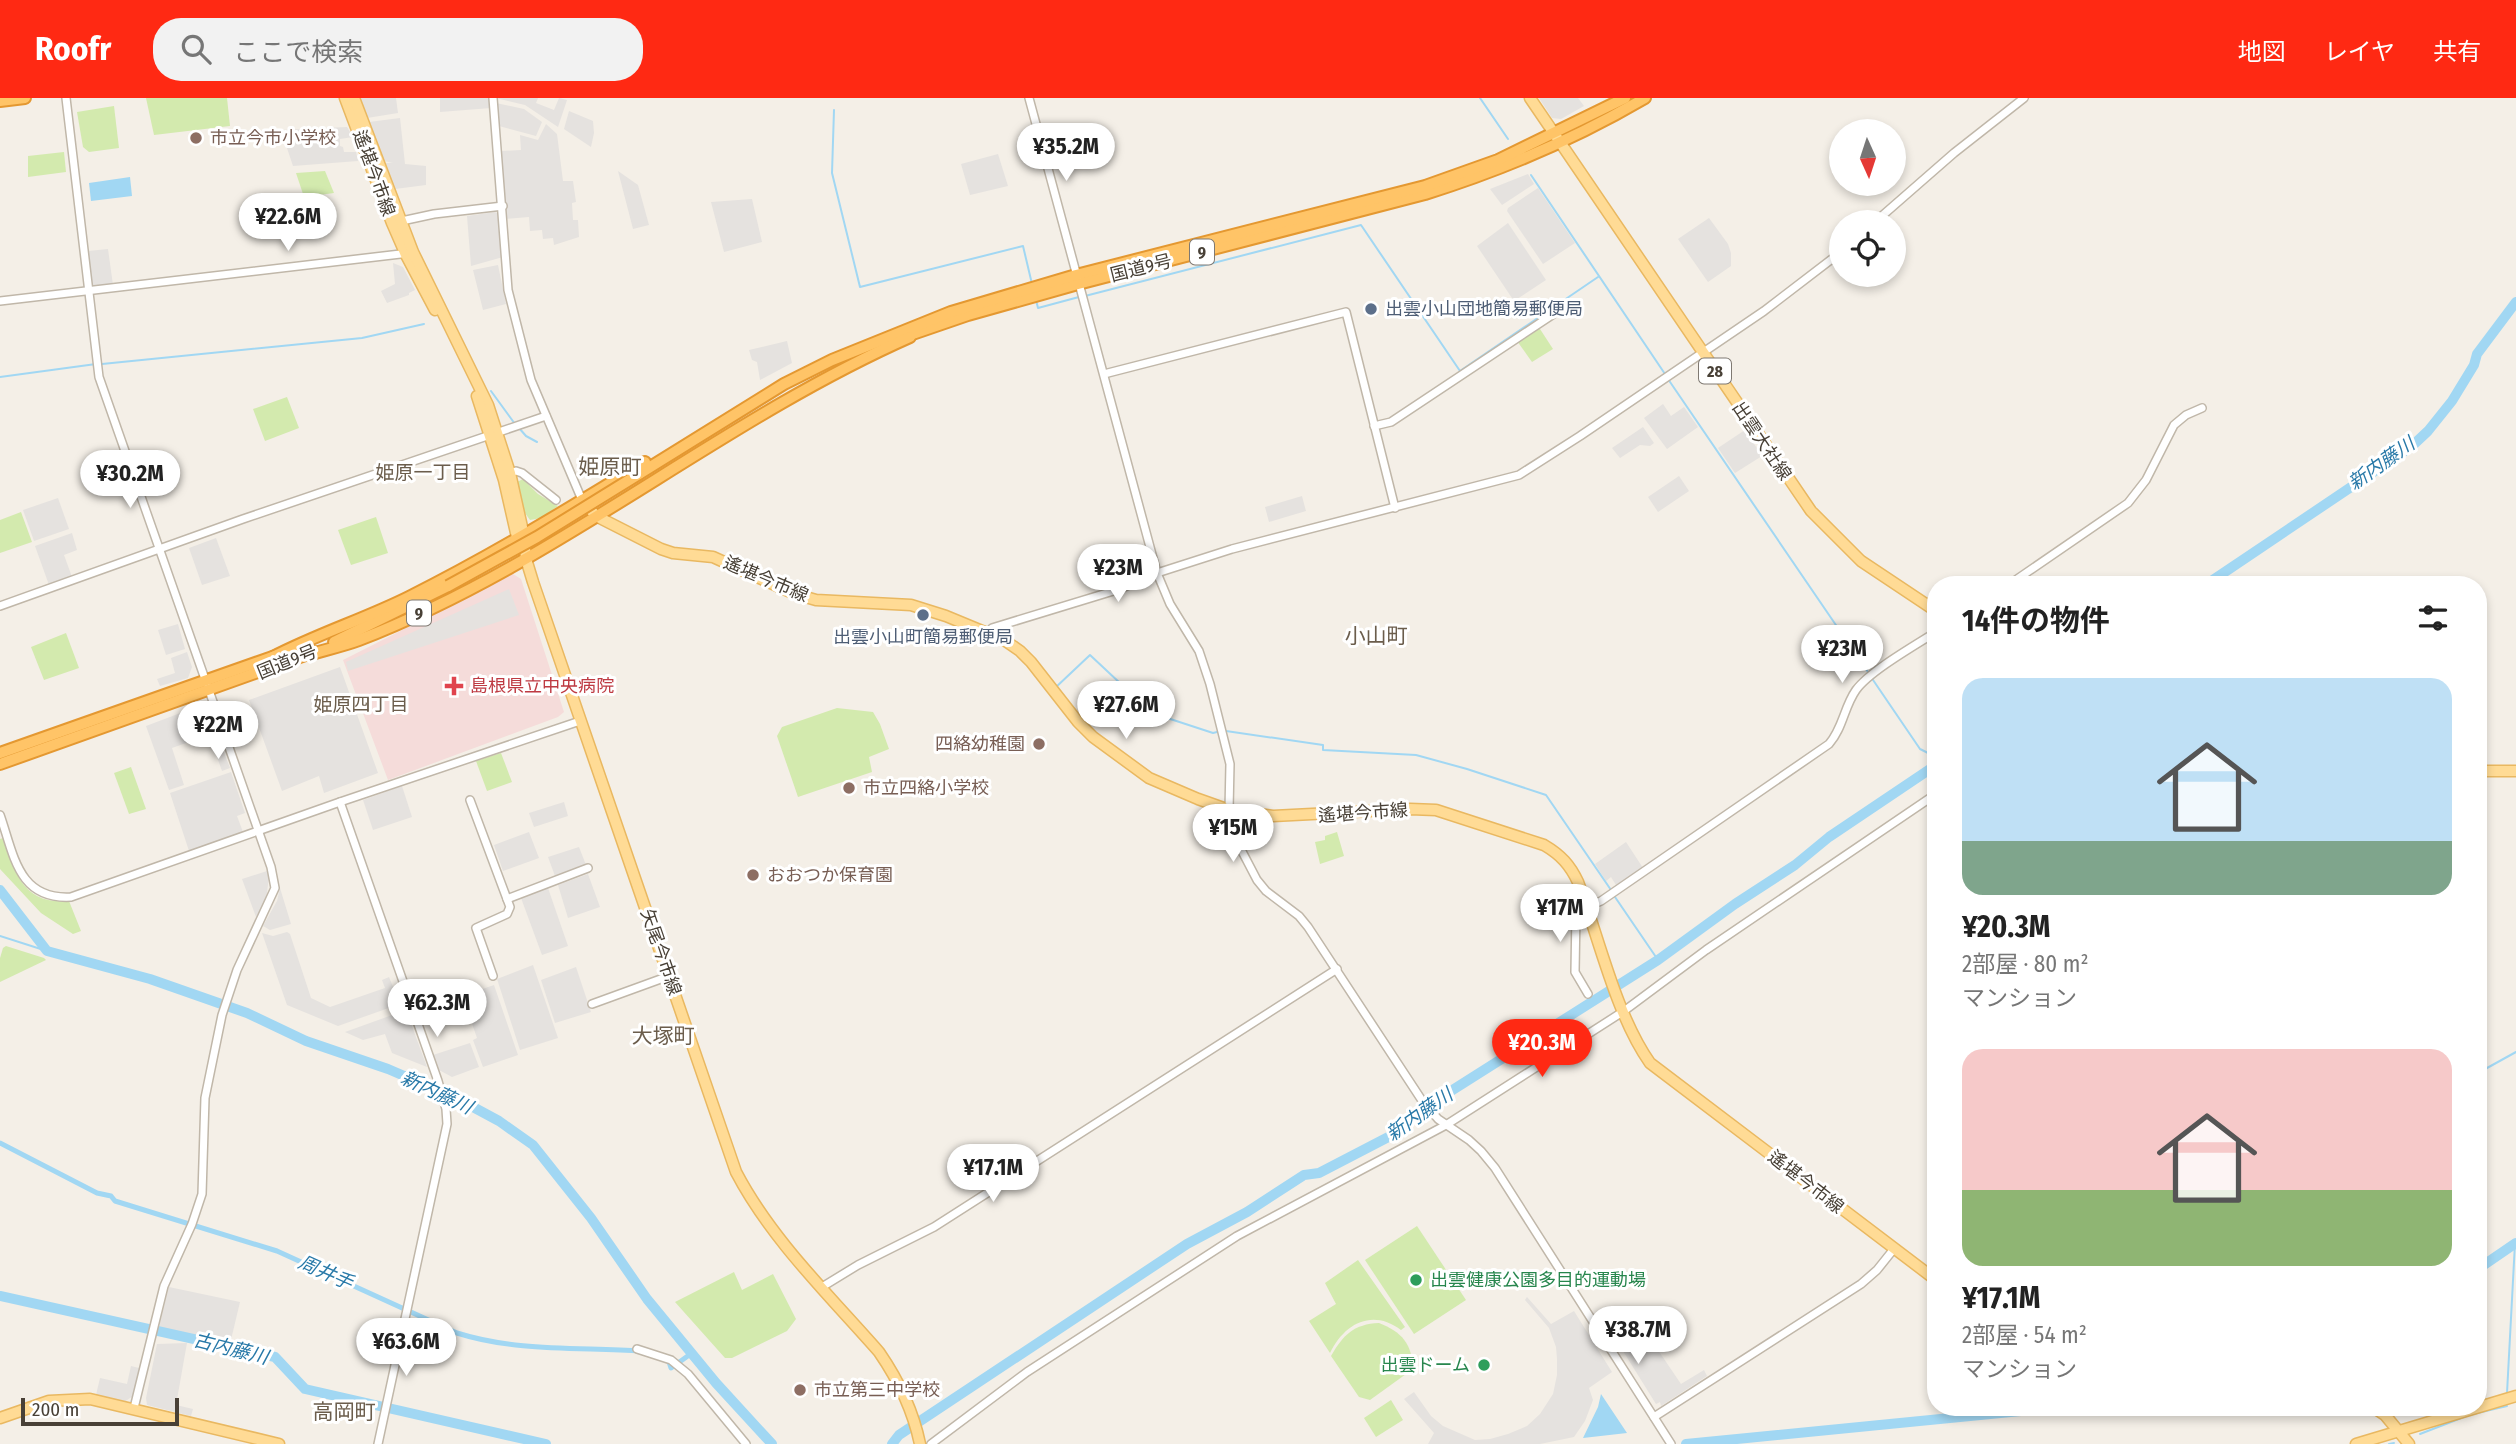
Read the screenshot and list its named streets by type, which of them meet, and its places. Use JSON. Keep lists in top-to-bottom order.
{
  "streets": {
    "highway": ["9", "国道9号"],
    "main road": [
      "遙堪今市線",
      "28",
      "出雲大社線",
      "矢尾今市線"
    ]
  },
  "crossings": [
    ["遙堪今市線", "9"],
    ["遙堪今市線", "国道9号"],
    ["遙堪今市線", "矢尾今市線"],
    ["9", "国道9号"],
    ["9", "矢尾今市線"],
    ["国道9号", "出雲大社線"]
  ],
  "districts": [
    "姫原町",
    "姫原一丁目",
    "小山町",
    "姫原四丁目",
    "大塚町",
    "高岡町"
  ],
  "water": ["新内藤川", "周井手", "古内藤川"],
  "places": {
    "other": [
      "市立今市小学校",
      "出雲小山団地簡易郵便局",
      "出雲小山町簡易郵便局",
      "四絡幼稚園",
      "市立四絡小学校",
      "おおつか保育園",
      "出雲健康公園多目的運動場",
      "出雲ドーム",
      "市立第三中学校"
    ],
    "health": ["島根県立中央病院"]
  },
  "scale_bar": "200 m",
  "north": "bottom",
  "page": {
    "header": "Roofr",
    "search": "ここで検索",
    "nav": ["地図", "レイヤ", "共有"],
    "price": [
      "¥35.2M",
      "¥22.6M",
      "¥30.2M",
      "¥23M",
      "¥23M",
      "¥27.6M",
      "¥22M",
      "¥15M",
      "¥17M",
      "¥62.3M",
      "¥20.3M",
      "¥17.1M",
      "¥38.7M",
      "¥63.6M"
    ],
    "heading": "14件の物件",
    "list": [
      {
        "name": "¥20.3M",
        "note": "2部屋 · 80 m² · マンション"
      },
      {
        "name": "¥17.1M",
        "note": "2部屋 · 54 m² · マンション"
      }
    ],
    "scale": "200 m"
  }
}
